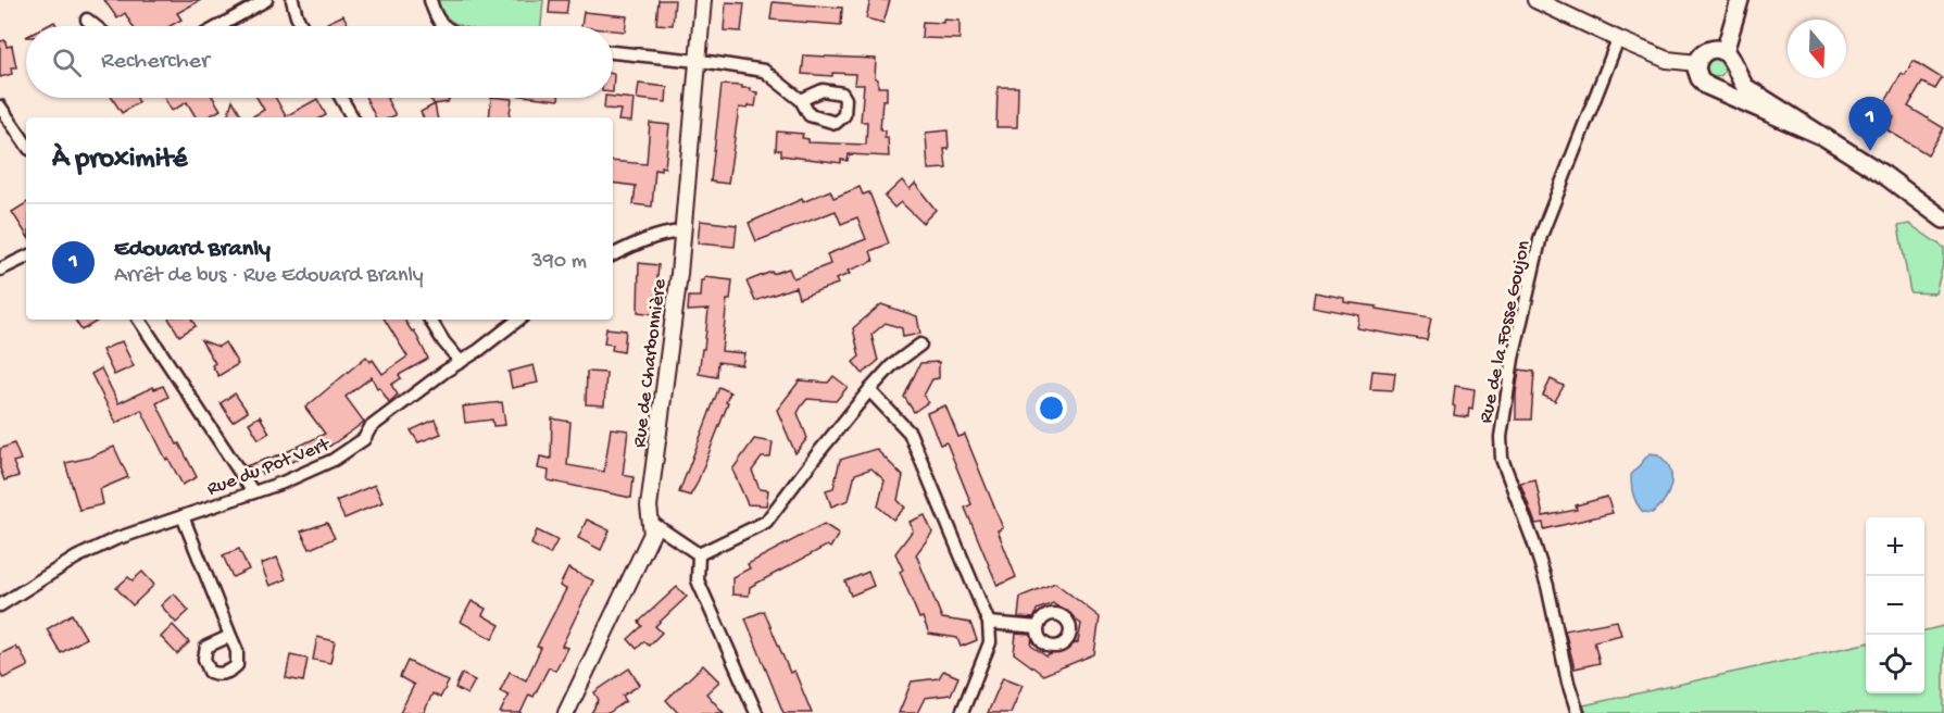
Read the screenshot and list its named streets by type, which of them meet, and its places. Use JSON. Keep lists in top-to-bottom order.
{
  "streets": {
    "street": ["Rue de la Fosse Goujon", "Rue de Charbonnière", "Rue du Pot Vert"]
  },
  "north": "bottom",
  "page": {
    "search": "Rechercher",
    "pins": "1",
    "heading": "À proximité",
    "list": [
      {
        "mark": "1",
        "name": "Edouard Branly",
        "note": "Arrêt de bus · Rue Edouard Branly",
        "value": "390 m"
      }
    ],
    "map_buttons": ["+", "−"]
  }
}
